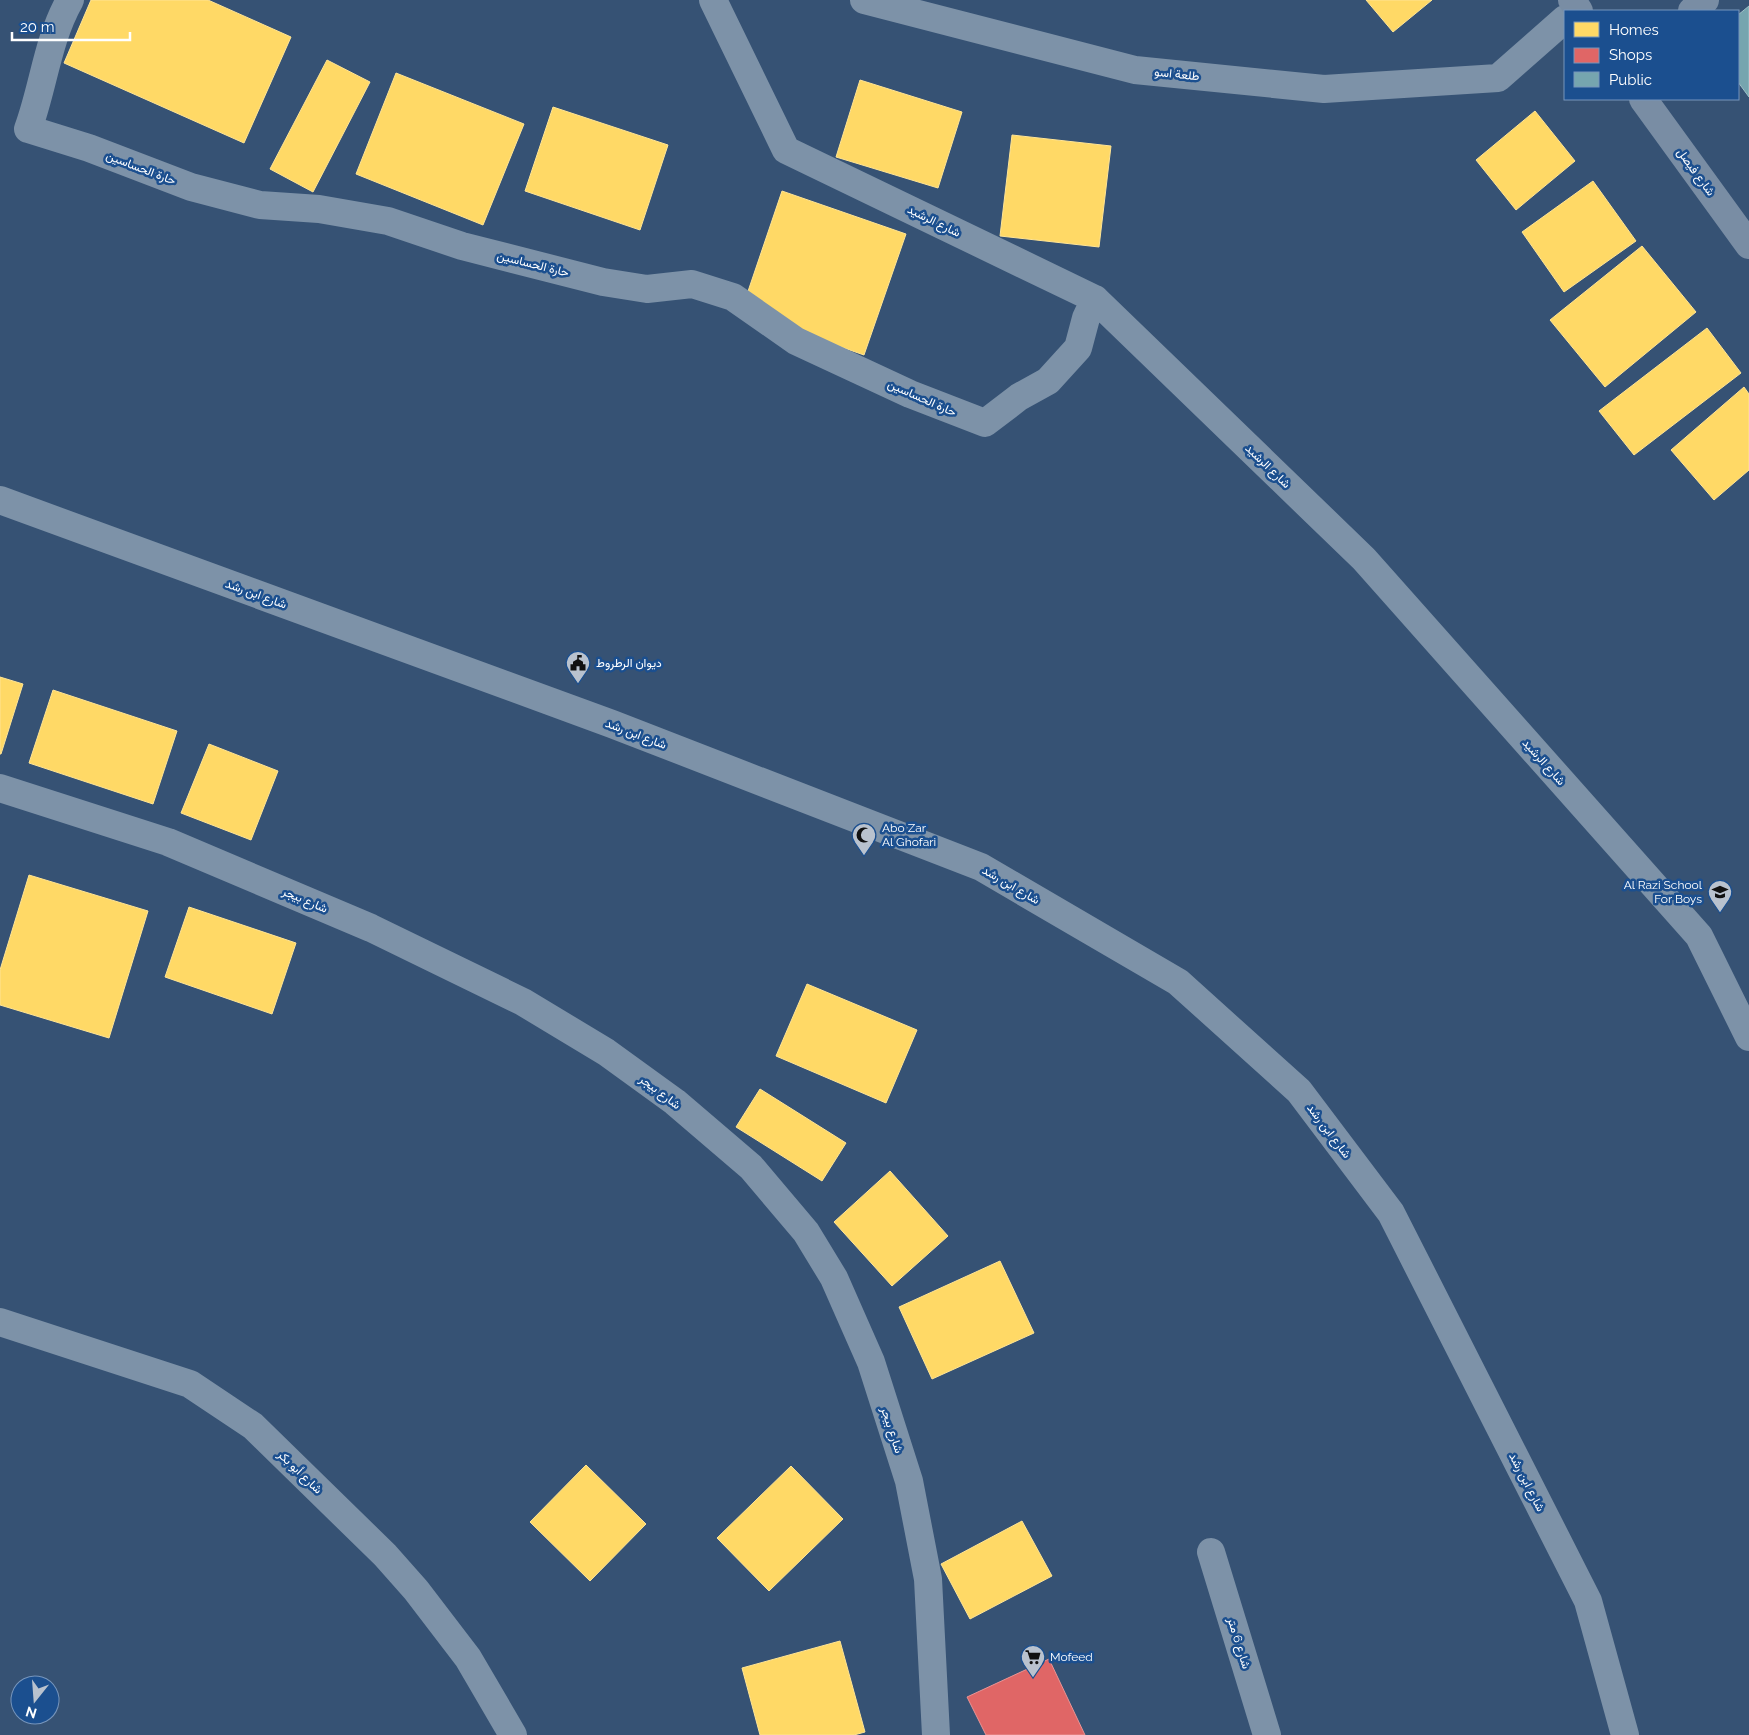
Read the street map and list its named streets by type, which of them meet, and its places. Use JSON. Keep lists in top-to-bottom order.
{
  "streets": {
    "main road": ["شارع فيصل"],
    "street": [
      "طلعة اسو",
      "حارة الحساسين",
      "شارع الرشيد",
      "شارع ابن رشد",
      "شارع بيجر",
      "شارع أبو بكر",
      "شارع 6 متر"
    ]
  },
  "crossings": [
    ["حارة الحساسين", "شارع الرشيد"]
  ],
  "places": {
    "public building": ["ديوان الرطروط"],
    "mosque": ["Abo Zar Al Ghofari"],
    "school or university": ["Al Razi School For Boys"],
    "supermarket": ["Mofeed"]
  },
  "legend": ["Homes", "Shops", "Public"],
  "scale_bar": "20 m",
  "north": "bottom"
}
